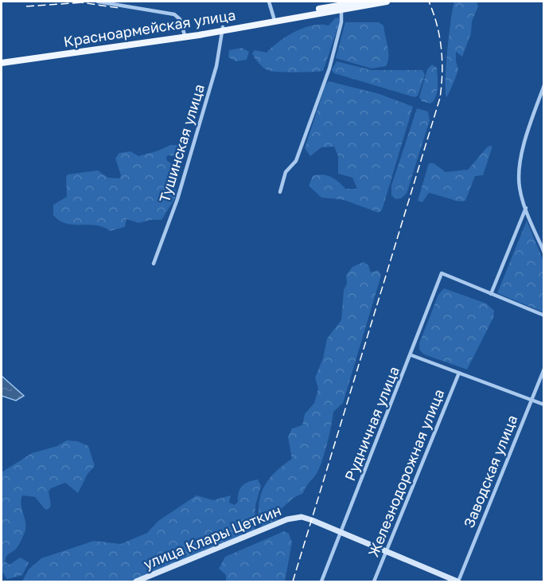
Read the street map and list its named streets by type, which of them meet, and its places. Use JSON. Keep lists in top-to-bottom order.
{
  "streets": {
    "main road": ["Красноармейская улица"],
    "street": [
      "Тушинская улица",
      "Рудничная улица",
      "Заводская улица",
      "Железнодорожная улица",
      "улица Клары Цеткин"
    ]
  },
  "crossings": [
    ["Красноармейская улица", "Тушинская улица"],
    ["Рудничная улица", "улица Клары Цеткин"],
    ["Заводская улица", "улица Клары Цеткин"],
    ["Железнодорожная улица", "улица Клары Цеткин"]
  ]
}
